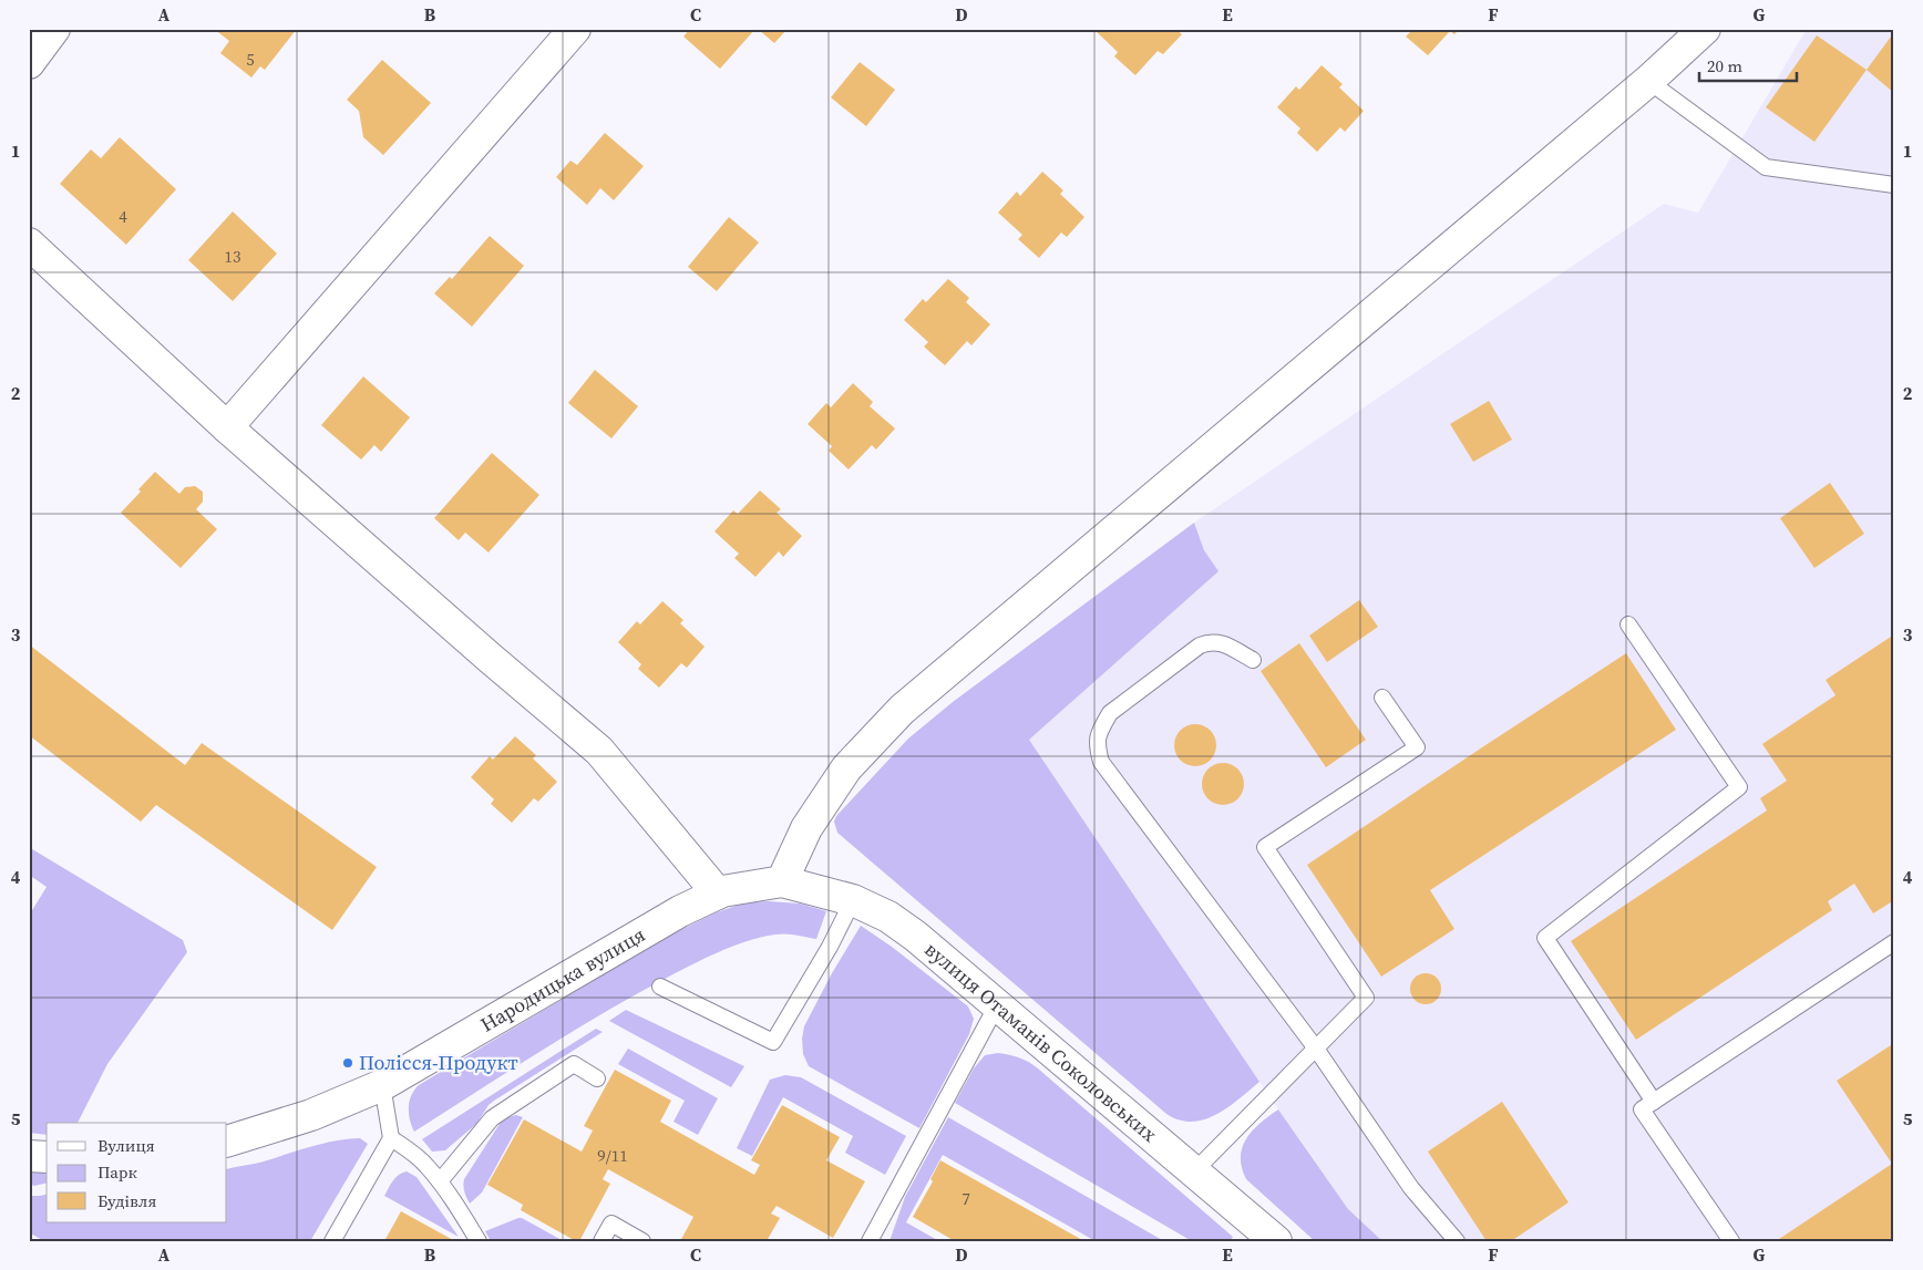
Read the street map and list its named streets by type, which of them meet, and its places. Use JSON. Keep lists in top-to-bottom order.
{
  "streets": {
    "street": ["Народицька вулиця", "вулиця Отаманів Соколовських"]
  },
  "crossings": [
    ["Народицька вулиця", "вулиця Отаманів Соколовських"]
  ],
  "places": ["Полісся-Продукт"],
  "house_numbers": [
    "5",
    "4",
    "13",
    "9/11",
    "7"
  ],
  "legend": ["Вулиця", "Парк", "Будівля"],
  "scale_bar": "20 m",
  "grid": {
    "columns": [
      "A",
      "B",
      "C",
      "D",
      "E",
      "F",
      "G"
    ],
    "rows": [
      "1",
      "2",
      "3",
      "4",
      "5"
    ]
  }
}
